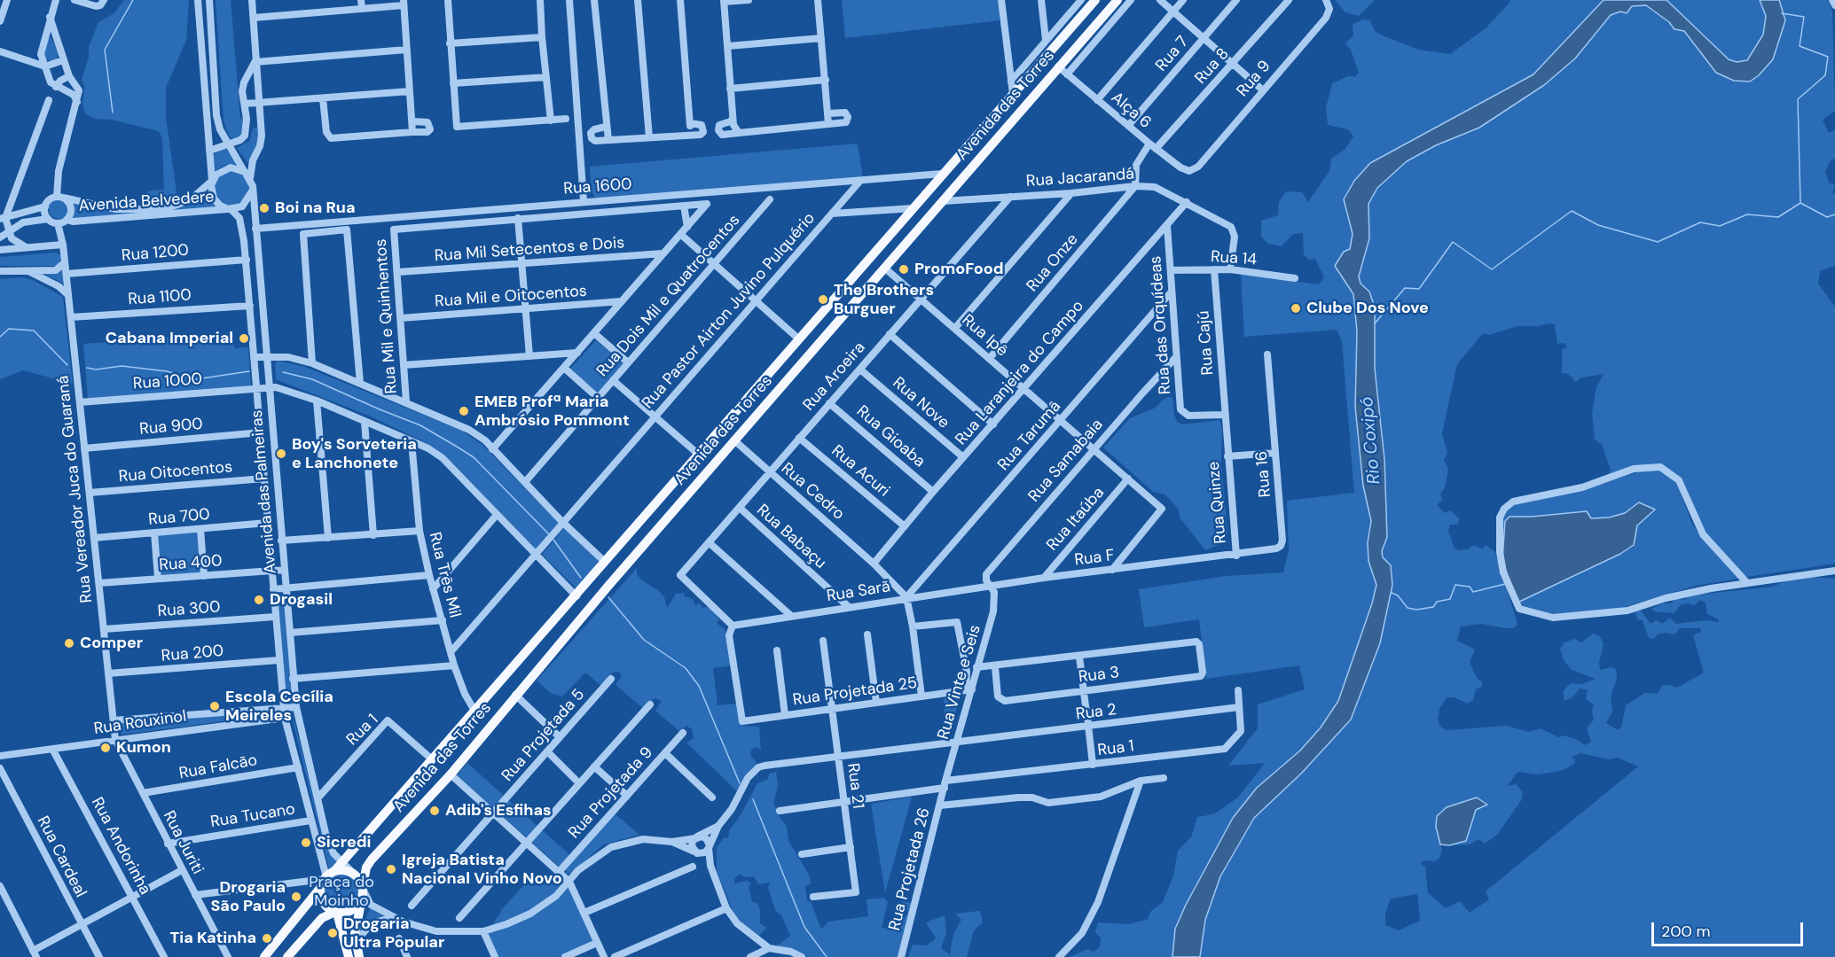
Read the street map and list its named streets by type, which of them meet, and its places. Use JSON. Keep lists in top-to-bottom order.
{
  "streets": {
    "main road": ["Avenida das Torres"],
    "street": [
      "Rua 7",
      "Rua 8",
      "Rua 9",
      "Alça 6",
      "Rua Jacarandá",
      "Rua 1600",
      "Avenida Belvedere",
      "Rua Mil Setecentos e Dois",
      "Rua 1200",
      "Rua 14",
      "Rua Onze",
      "Rua Dois Mil e Quatrocentos",
      "Rua Mil e Oitocentos",
      "Rua 1100",
      "Rua Pastor Airton Juvino Pulquério",
      "Rua Mil e Quinhentos",
      "Rua das Orquídeas",
      "Rua Ipê",
      "Rua Cajú",
      "Rua Laranjeira do Campo",
      "Rua Aroeira",
      "Rua 1000",
      "Rua Nove",
      "Rua 900",
      "Rua Tarumâ",
      "Rua Gioaba",
      "Rua Samabaia",
      "Rua Acuri",
      "Rua Oitocentos",
      "Rua 16",
      "Rua Vereador Juca do Guaraná",
      "Avenida das Palmeiras",
      "Rua Cedro",
      "Rua Quinze",
      "Rua 700",
      "Rua Itaúba",
      "Rua Babaçu",
      "Rua F",
      "Rua 400",
      "Rua Três Mil",
      "Rua Sarã",
      "Rua 300",
      "Rua 200",
      "Rua 3",
      "Rua Vinte e Seis",
      "Rua Projetada 25",
      "Rua 2",
      "Rua Rouxinol",
      "Rua 1",
      "Rua Projetada 5",
      "Rua Falcão",
      "Rua 21",
      "Rua Projetada 9",
      "Rua Tucano",
      "Rua Juriti",
      "Rua Andorinha",
      "Rua Cardeal",
      "Rua Projetada 26"
    ]
  },
  "crossings": [
    ["Rua 7", "Alça 6"],
    ["Rua 8", "Alça 6"],
    ["Rua 9", "Alça 6"],
    ["Avenida das Torres", "Alça 6"],
    ["Avenida das Torres", "Rua Jacarandá"],
    ["Avenida das Torres", "Rua 1600"],
    ["Avenida das Torres", "Rua Ipê"],
    ["Avenida das Torres", "Rua 1000"],
    ["Avenida das Torres", "Avenida das Palmeiras"],
    ["Avenida das Torres", "Rua Cedro"],
    ["Avenida das Torres", "Rua Três Mil"],
    ["Avenida das Torres", "Rua 1"],
    ["Rua Jacarandá", "Rua 14"],
    ["Rua Jacarandá", "Rua Onze"],
    ["Rua Jacarandá", "Rua Laranjeira do Campo"],
    ["Rua Jacarandá", "Rua Aroeira"],
    ["Rua 1600", "Rua Pastor Airton Juvino Pulquério"],
    ["Rua 1600", "Avenida das Palmeiras"],
    ["Avenida Belvedere", "Rua Vereador Juca do Guaraná"],
    ["Avenida Belvedere", "Avenida das Palmeiras"],
    ["Rua Mil Setecentos e Dois", "Rua Mil e Quinhentos"],
    ["Rua 1200", "Rua Vereador Juca do Guaraná"],
    ["Rua 1200", "Avenida das Palmeiras"],
    ["Rua 14", "Rua das Orquídeas"],
    ["Rua 14", "Rua Cajú"],
    ["Rua Onze", "Rua Ipê"],
    ["Rua Mil e Oitocentos", "Rua Mil e Quinhentos"],
    ["Rua 1100", "Rua Vereador Juca do Guaraná"],
    ["Rua 1100", "Avenida das Palmeiras"],
    ["Rua Pastor Airton Juvino Pulquério", "Rua 1000"],
    ["Rua Pastor Airton Juvino Pulquério", "Rua Três Mil"],
    ["Rua das Orquídeas", "Rua Cajú"],
    ["Rua das Orquídeas", "Rua Laranjeira do Campo"],
    ["Rua das Orquídeas", "Rua Tarumâ"],
    ["Rua das Orquídeas", "Rua Samabaia"],
    ["Rua das Orquídeas", "Rua Quinze"],
    ["Rua Ipê", "Rua Laranjeira do Campo"],
    ["Rua Ipê", "Rua Aroeira"],
    ["Rua Ipê", "Rua Tarumâ"],
    ["Rua Ipê", "Rua Samabaia"],
    ["Rua Ipê", "Rua Itaúba"],
    ["Rua Ipê", "Rua F"],
    ["Rua Cajú", "Rua Quinze"],
    ["Rua Laranjeira do Campo", "Rua Nove"],
    ["Rua Laranjeira do Campo", "Rua Gioaba"],
    ["Rua Laranjeira do Campo", "Rua Acuri"],
    ["Rua Laranjeira do Campo", "Rua Cedro"],
    ["Rua Aroeira", "Rua Nove"],
    ["Rua Aroeira", "Rua Gioaba"],
    ["Rua Aroeira", "Rua Acuri"],
    ["Rua Aroeira", "Rua Cedro"],
    ["Rua Aroeira", "Rua Babaçu"],
    ["Rua Aroeira", "Rua Sarã"],
    ["Rua Aroeira", "Rua Projetada 25"],
    ["Rua 1000", "Rua Vereador Juca do Guaraná"],
    ["Rua 1000", "Avenida das Palmeiras"],
    ["Rua 1000", "Rua Três Mil"],
    ["Rua 900", "Rua Vereador Juca do Guaraná"],
    ["Rua 900", "Avenida das Palmeiras"],
    ["Rua Tarumâ", "Rua Cedro"],
    ["Rua Tarumâ", "Rua Sarã"],
    ["Rua Samabaia", "Rua F"],
    ["Rua Samabaia", "Rua Sarã"],
    ["Rua Samabaia", "Rua Vinte e Seis"],
    ["Rua Oitocentos", "Rua Vereador Juca do Guaraná"],
    ["Rua Oitocentos", "Avenida das Palmeiras"],
    ["Rua 16", "Rua Quinze"],
    ["Rua Vereador Juca do Guaraná", "Rua 700"],
    ["Rua Vereador Juca do Guaraná", "Rua 400"],
    ["Rua Vereador Juca do Guaraná", "Rua 300"],
    ["Rua Vereador Juca do Guaraná", "Rua 200"],
    ["Rua Vereador Juca do Guaraná", "Rua Rouxinol"],
    ["Rua Vereador Juca do Guaraná", "Rua Juriti"],
    ["Avenida das Palmeiras", "Rua 700"],
    ["Avenida das Palmeiras", "Rua 400"],
    ["Avenida das Palmeiras", "Rua 300"],
    ["Avenida das Palmeiras", "Rua 200"],
    ["Avenida das Palmeiras", "Rua Rouxinol"],
    ["Avenida das Palmeiras", "Rua 1"],
    ["Avenida das Palmeiras", "Rua Falcão"],
    ["Avenida das Palmeiras", "Rua Tucano"],
    ["Rua Cedro", "Rua Sarã"],
    ["Rua Quinze", "Rua F"],
    ["Rua Itaúba", "Rua F"],
    ["Rua Babaçu", "Rua Sarã"],
    ["Rua F", "Rua Sarã"],
    ["Rua F", "Rua Vinte e Seis"],
    ["Rua Sarã", "Rua Vinte e Seis"],
    ["Rua Sarã", "Rua Projetada 25"],
    ["Rua Vinte e Seis", "Rua Projetada 25"],
    ["Rua Vinte e Seis", "Rua 2"],
    ["Rua Vinte e Seis", "Rua 1"],
    ["Rua Vinte e Seis", "Rua Projetada 26"],
    ["Rua Projetada 25", "Rua 21"],
    ["Rua 2", "Rua 1"],
    ["Rua 2", "Rua 21"],
    ["Rua Rouxinol", "Rua Juriti"],
    ["Rua Rouxinol", "Rua Andorinha"],
    ["Rua 1", "Rua 21"],
    ["Rua 1", "Rua Projetada 26"],
    ["Rua Falcão", "Rua Juriti"],
    ["Rua Tucano", "Rua Juriti"]
  ],
  "water": ["Rio Coxipó"],
  "parks": ["Praça do Moinho"],
  "places": [
    "Boi na Rua",
    "PromoFood",
    "The Brothers Burguer",
    "Clube Dos Nove",
    "Cabana Imperial",
    "EMEB Profª Maria Ambrósio Pommont",
    "Boy's Sorveteria e Lanchonete",
    "Drogasil",
    "Comper",
    "Escola Cecília Meireles",
    "Kumon",
    "Adib's Esfihas",
    "Sicredi",
    "Igreja Batista Nacional Vinho Novo",
    "Drogaria São Paulo",
    "Drogaria Ultra Popular",
    "Tia Katinha"
  ],
  "scale_bar": "200 m"
}
